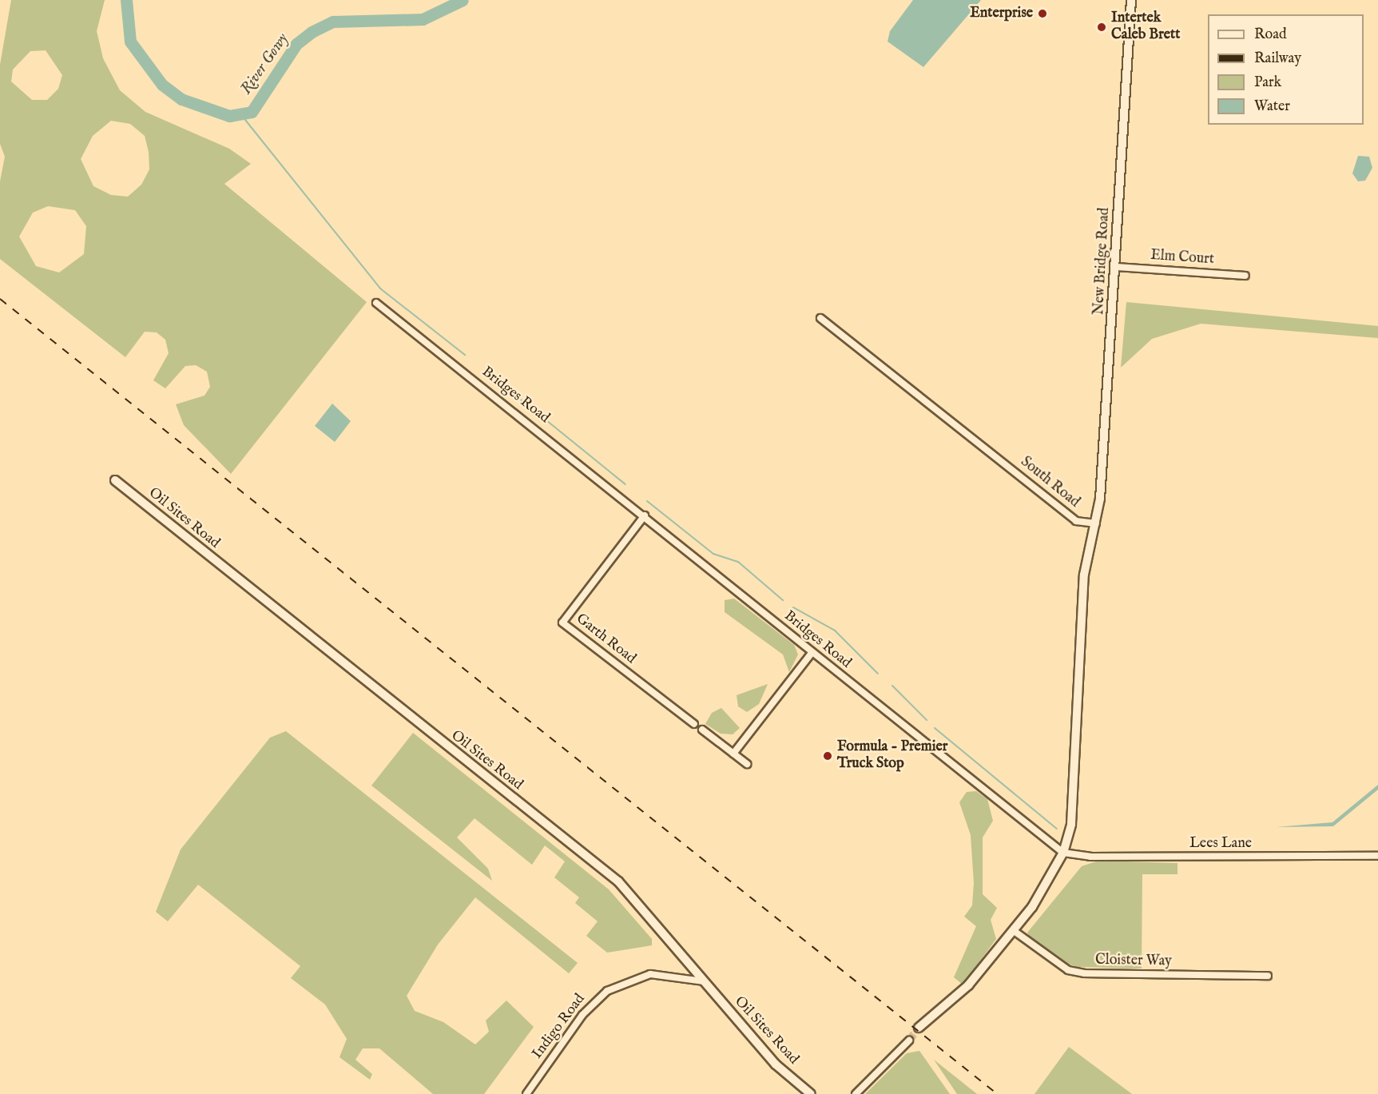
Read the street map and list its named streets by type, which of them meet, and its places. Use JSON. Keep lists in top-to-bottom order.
{
  "streets": {
    "street": [
      "Elm Court",
      "New Bridge Road",
      "Bridges Road",
      "South Road",
      "Oil Sites Road",
      "Garth Road",
      "Lees Lane",
      "Cloister Way",
      "Indigo Road"
    ]
  },
  "crossings": [
    ["Elm Court", "New Bridge Road"],
    ["New Bridge Road", "South Road"],
    ["Bridges Road", "Garth Road"],
    ["Bridges Road", "Lees Lane"],
    ["Oil Sites Road", "Indigo Road"]
  ],
  "water": ["River Gowy"],
  "places": ["Enterprise", "Intertek Caleb Brett", "Formula - Premier Truck Stop"],
  "legend": [
    "Road",
    "Railway",
    "Park",
    "Water"
  ]
}
